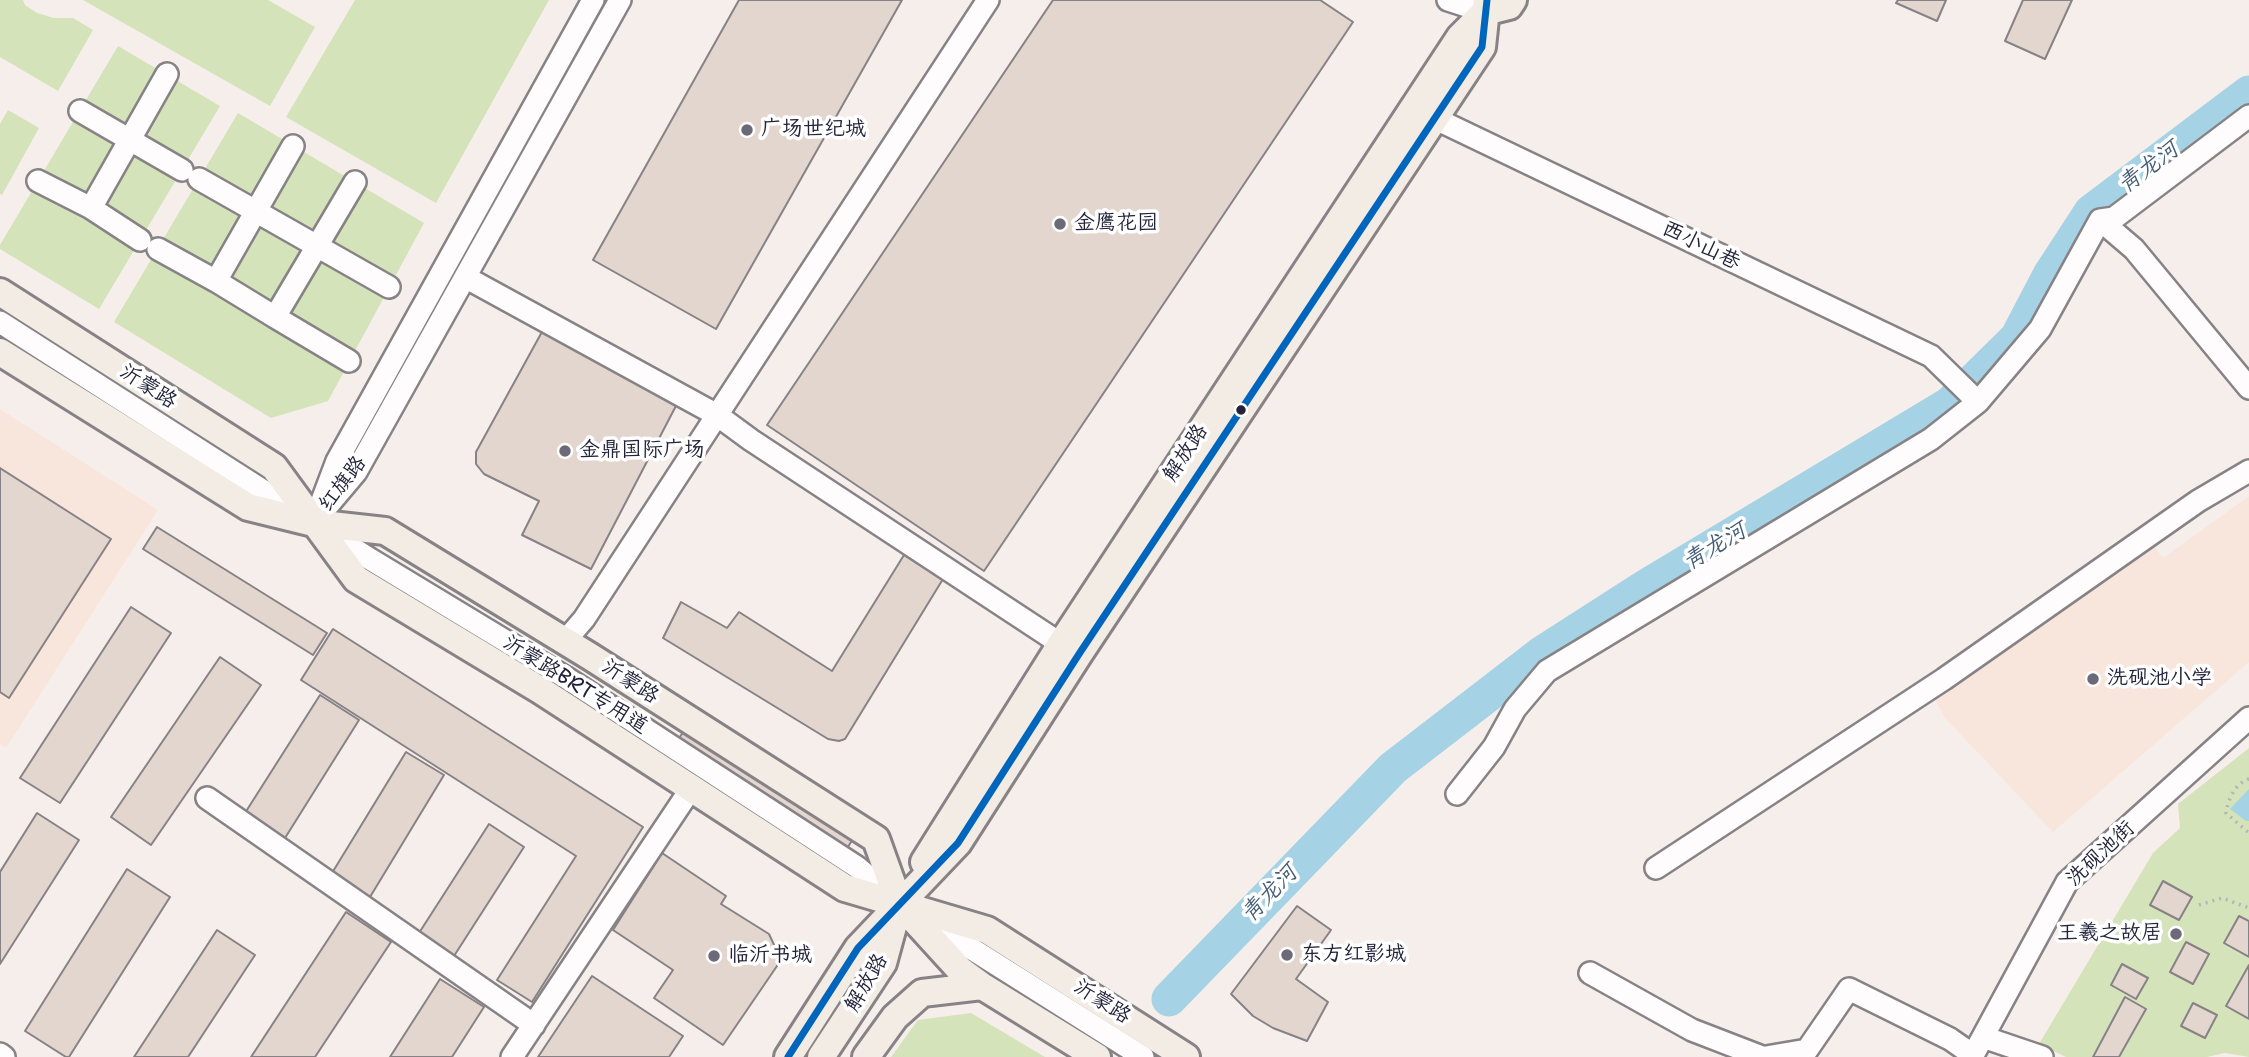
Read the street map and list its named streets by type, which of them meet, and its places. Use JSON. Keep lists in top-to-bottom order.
{
  "streets": {
    "main road": ["沂蒙路", "解放路"],
    "street": [
      "西小山巷",
      "红旗路",
      "沂蒙路BRT专用道",
      "洗砚池街"
    ]
  },
  "crossings": [
    ["西小山巷", "解放路"],
    ["沂蒙路", "解放路"],
    ["沂蒙路", "红旗路"],
    ["沂蒙路", "沂蒙路BRT专用道"],
    ["解放路", "沂蒙路BRT专用道"],
    ["红旗路", "沂蒙路BRT专用道"]
  ],
  "water": ["青龙河"],
  "places": [
    "广场世纪城",
    "金鹰花园",
    "金鼎国际广场",
    "洗砚池小学",
    "王羲之故居",
    "东方红影城",
    "临沂书城"
  ]
}
